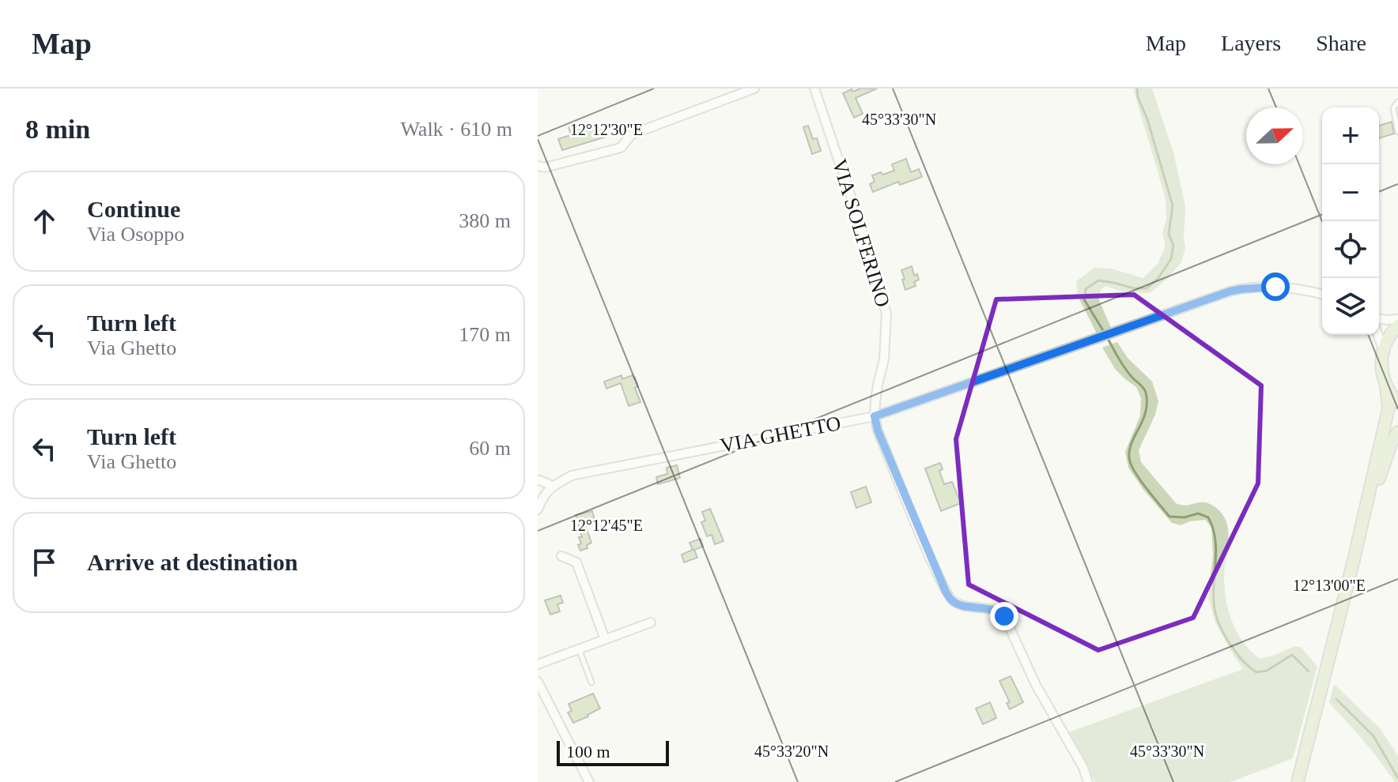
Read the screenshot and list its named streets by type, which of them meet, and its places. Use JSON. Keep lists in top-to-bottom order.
{
  "streets": {
    "street": ["VIA SOLFERINO", "VIA GHETTO"]
  },
  "crossings": [
    ["VIA SOLFERINO", "VIA GHETTO"]
  ],
  "scale_bar": "100 m",
  "north": "right",
  "page": {
    "header": "Map",
    "nav": ["Map", "Layers", "Share"],
    "heading": ["8 min", "Walk · 610 m"],
    "map_buttons": ["+", "−"],
    "list": [
      ["Continue", "Via Osoppo", "380 m"],
      ["Turn left", "Via Ghetto", "170 m"],
      ["Turn left", "Via Ghetto", "60 m"],
      "Arrive at destination"
    ],
    "scale": "100 m"
  },
  "coordinates": [
    "45°33'30\"N",
    "12°12'30\"E",
    "12°12'45\"E",
    "12°13'00\"E",
    "45°33'20\"N"
  ]
}
